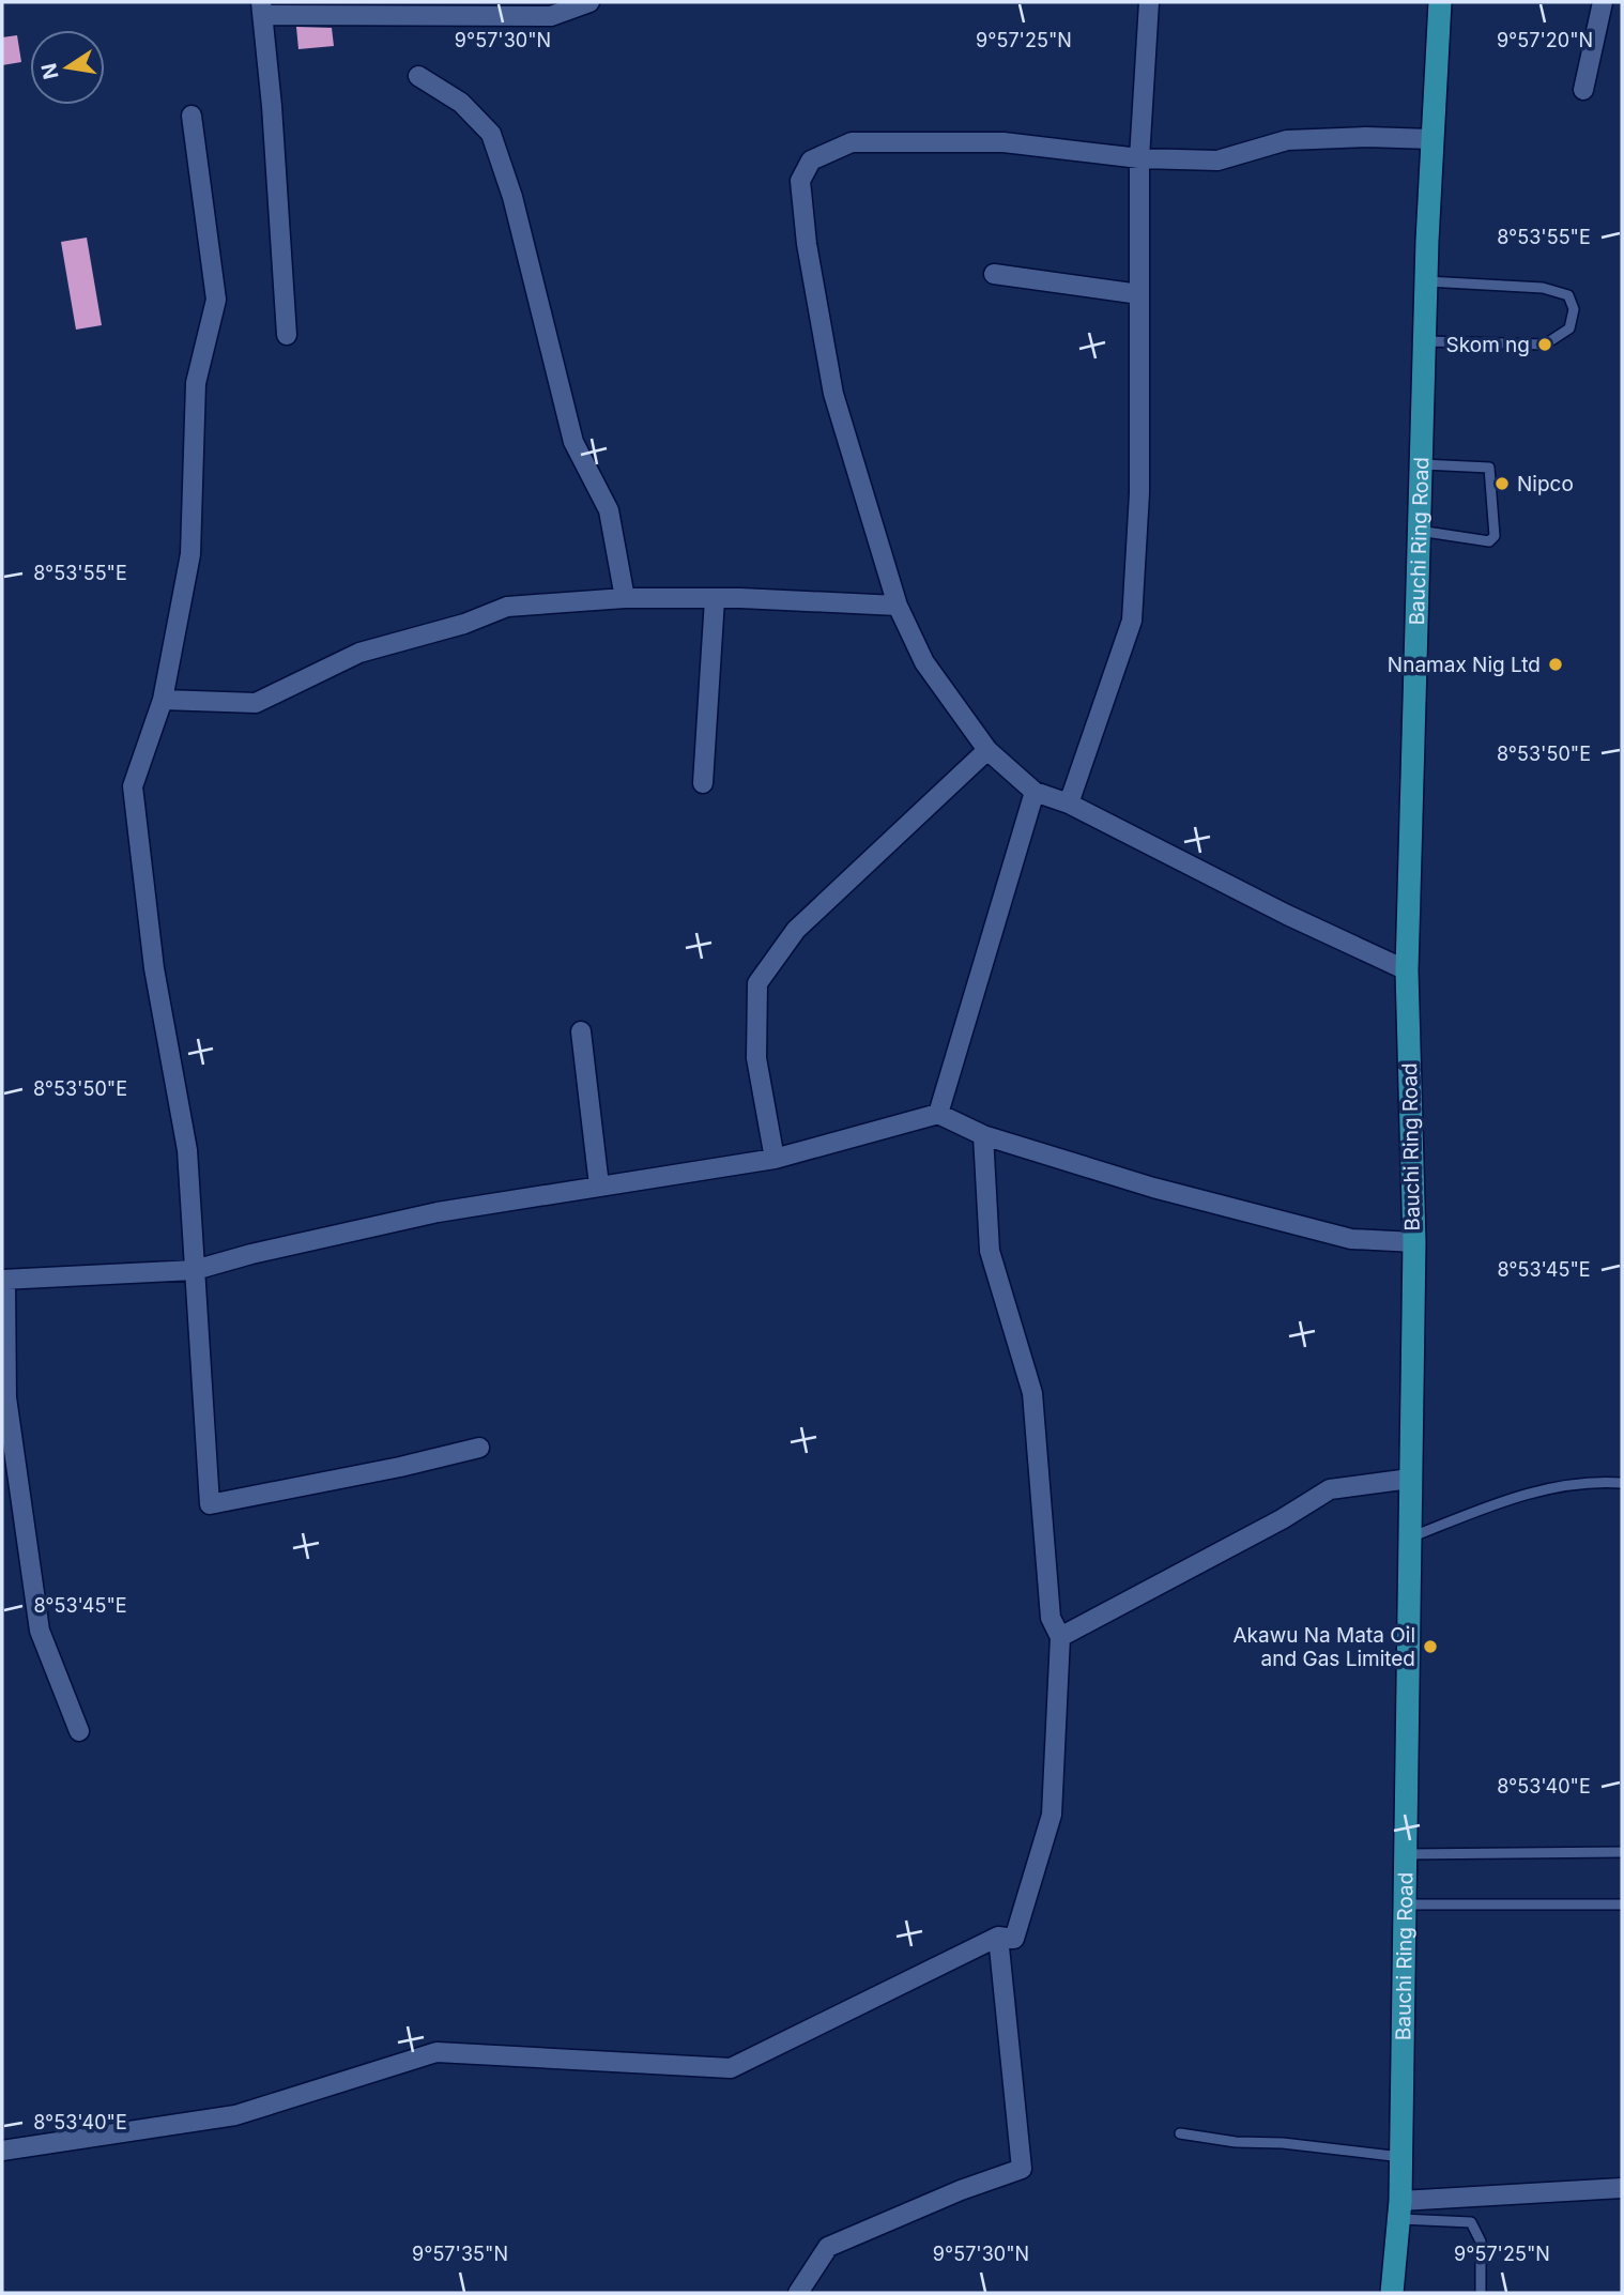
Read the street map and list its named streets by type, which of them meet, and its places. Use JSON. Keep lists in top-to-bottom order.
{
  "streets": {
    "main road": ["Bauchi Ring Road"]
  },
  "places": [
    "Skom ng",
    "Nipco",
    "Nnamax Nig Ltd",
    "Akawu Na Mata Oil and Gas Limited"
  ],
  "north": "left",
  "coordinates": [
    "9°57'30\"N",
    "9°57'25\"N",
    "9°57'20\"N",
    "8°53'55\"E",
    "8°53'50\"E",
    "8°53'45\"E",
    "8°53'40\"E",
    "9°57'35\"N"
  ]
}
